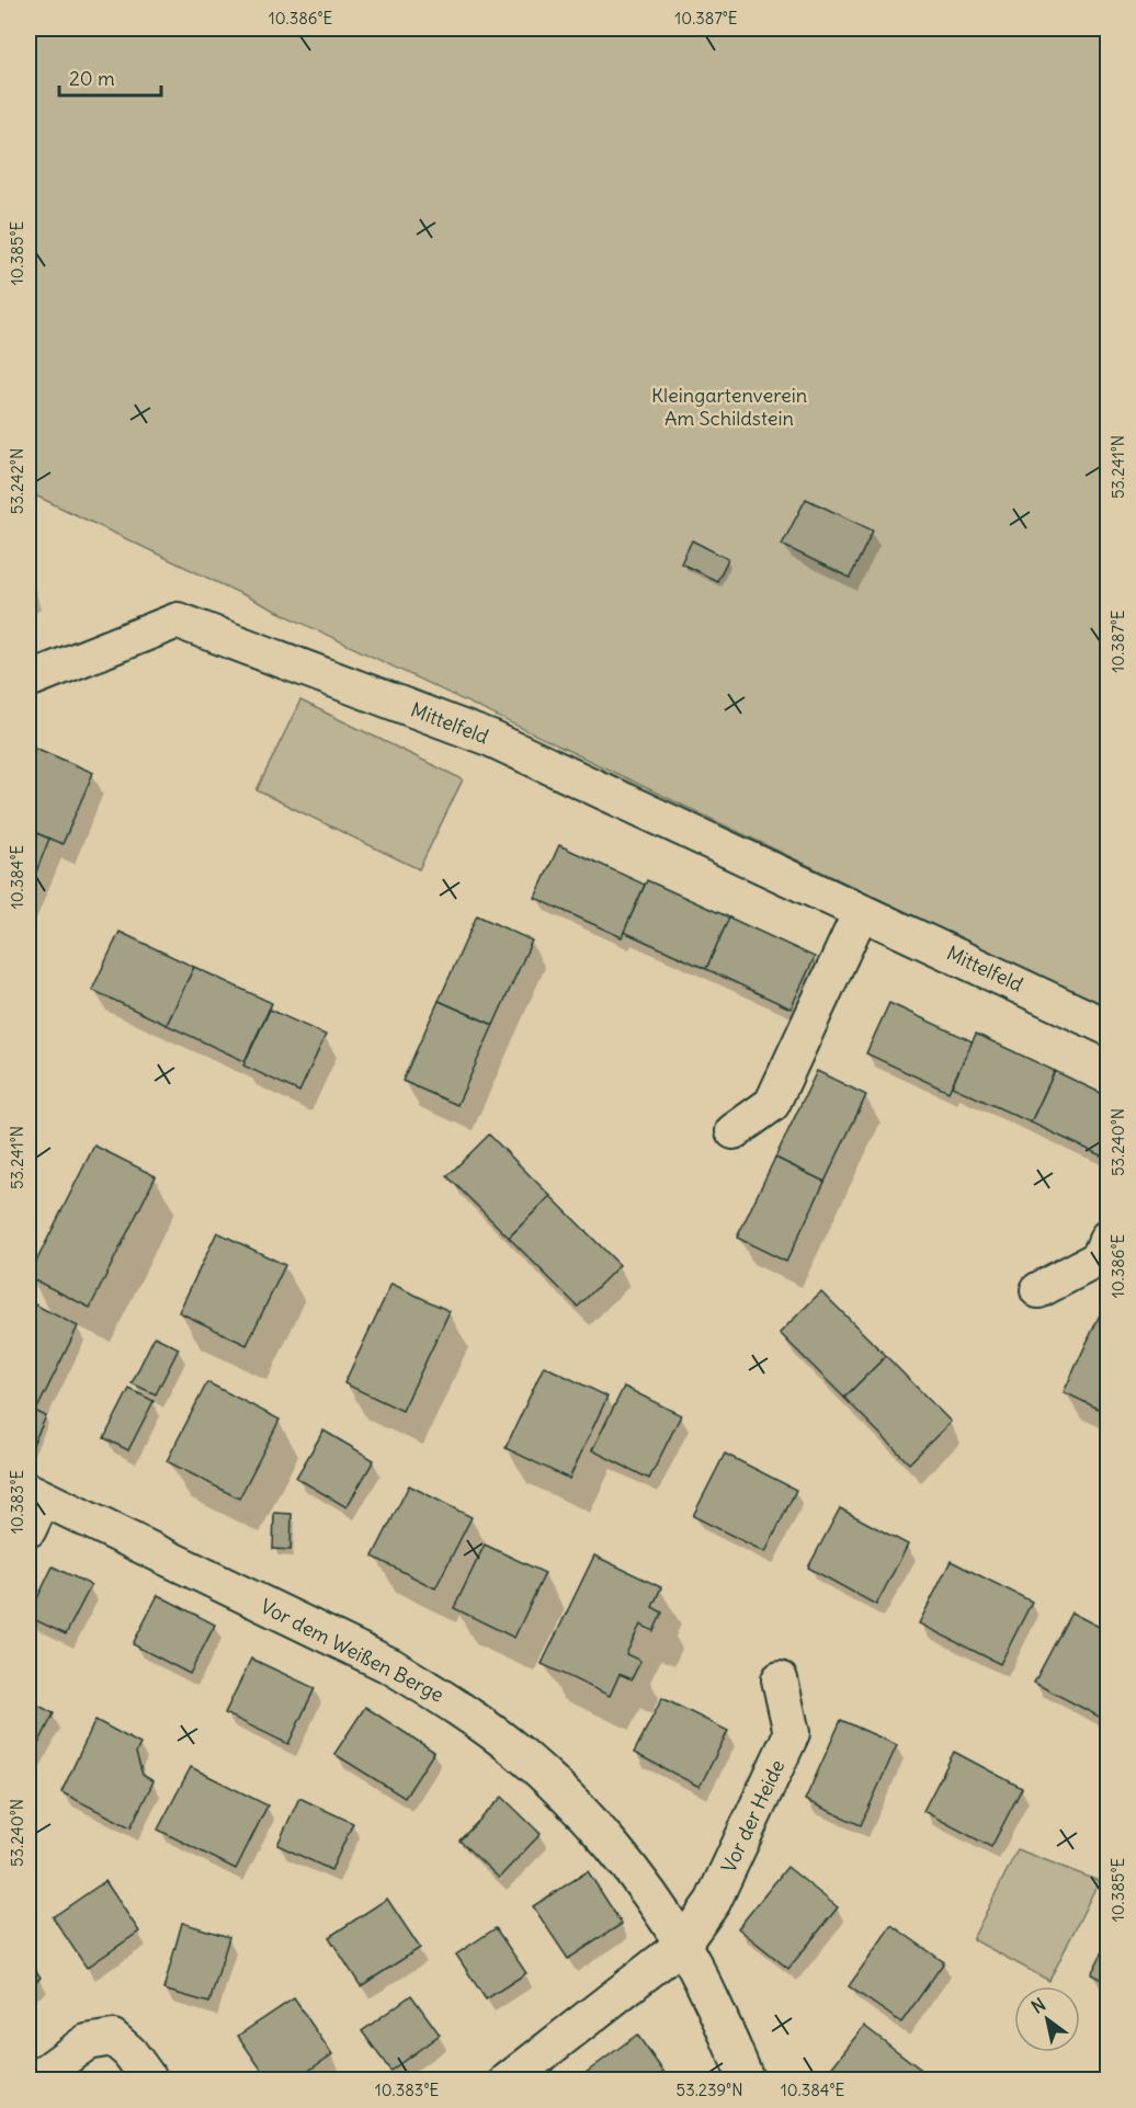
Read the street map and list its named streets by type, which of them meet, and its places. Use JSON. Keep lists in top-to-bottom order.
{
  "streets": {
    "street": ["Mittelfeld", "Vor dem Weißen Berge", "Vor der Heide"]
  },
  "crossings": [
    ["Vor dem Weißen Berge", "Vor der Heide"]
  ],
  "parks": ["Kleingartenverein Am Schildstein"],
  "scale_bar": "20 m",
  "north": "top left",
  "coordinates": [
    "10.386°E",
    "10.387°E",
    "10.385°E",
    "53.241°N",
    "53.242°N",
    "10.384°E",
    "53.240°N",
    "10.383°E",
    "53.239°N"
  ]
}
